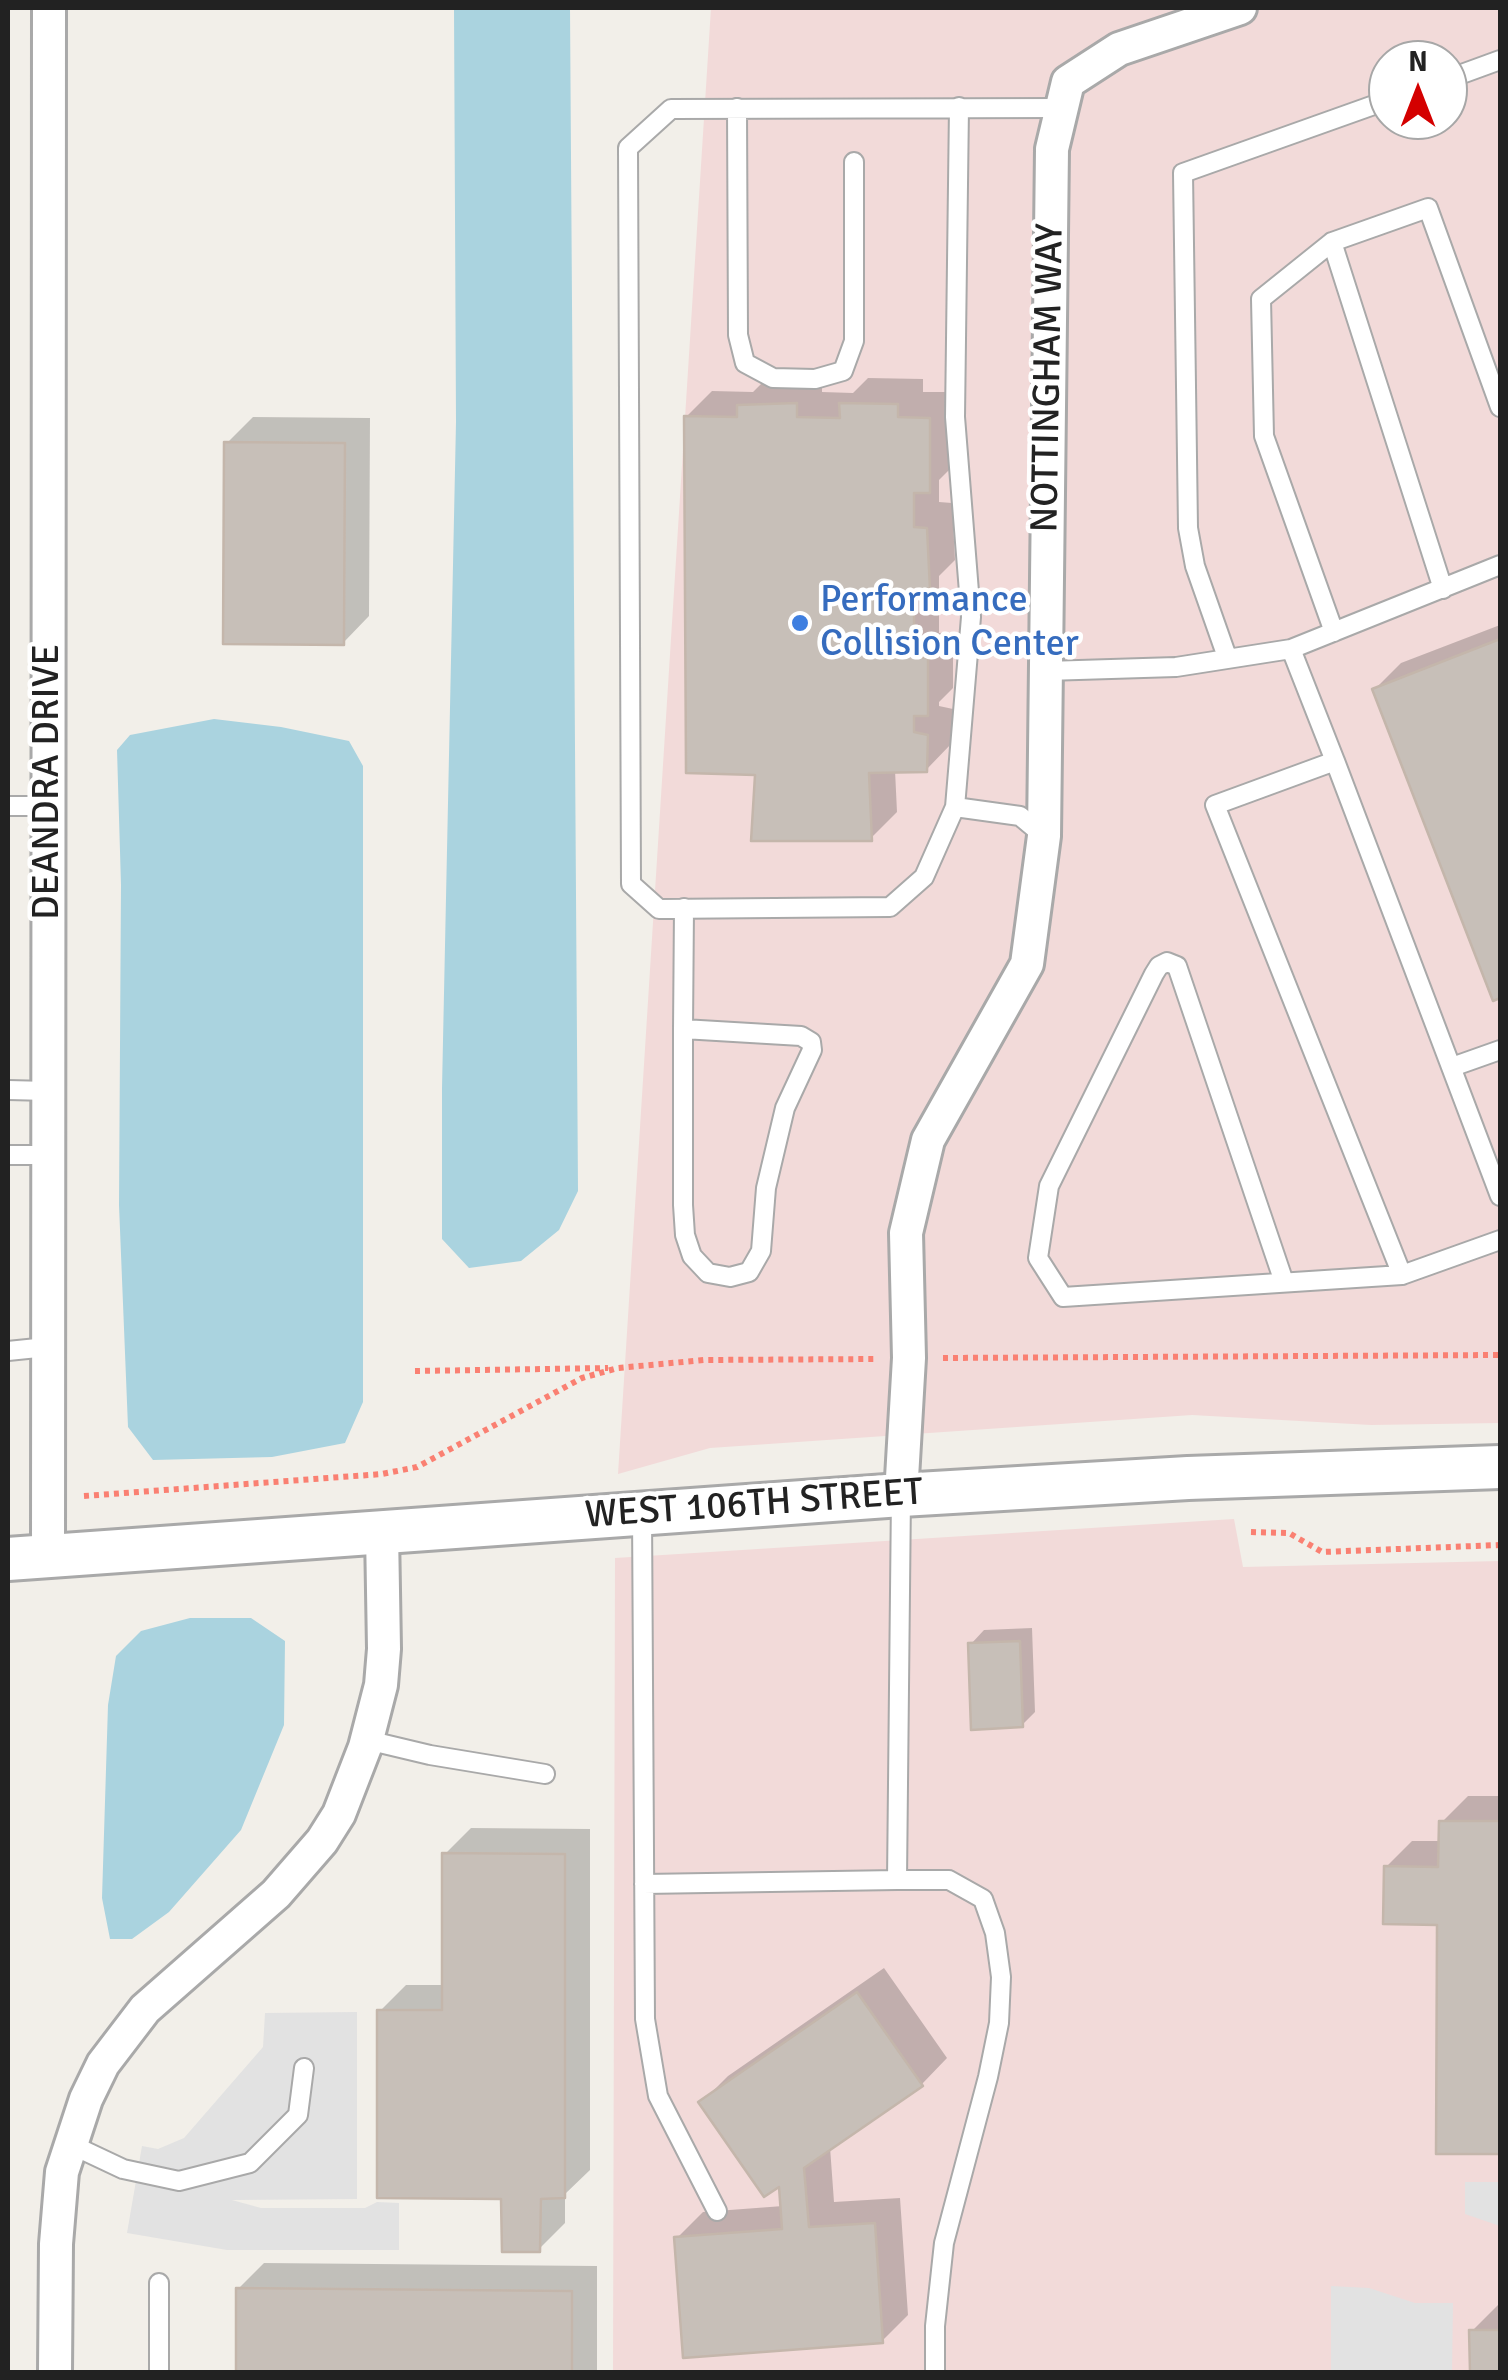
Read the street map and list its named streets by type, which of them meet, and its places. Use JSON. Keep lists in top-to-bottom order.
{
  "streets": {
    "street": ["NOTTINGHAM WAY", "DEANDRA DRIVE", "WEST 106TH STREET"]
  },
  "crossings": [
    ["NOTTINGHAM WAY", "WEST 106TH STREET"],
    ["DEANDRA DRIVE", "WEST 106TH STREET"]
  ],
  "places": ["Performance Collision Center"],
  "north": "top"
}
